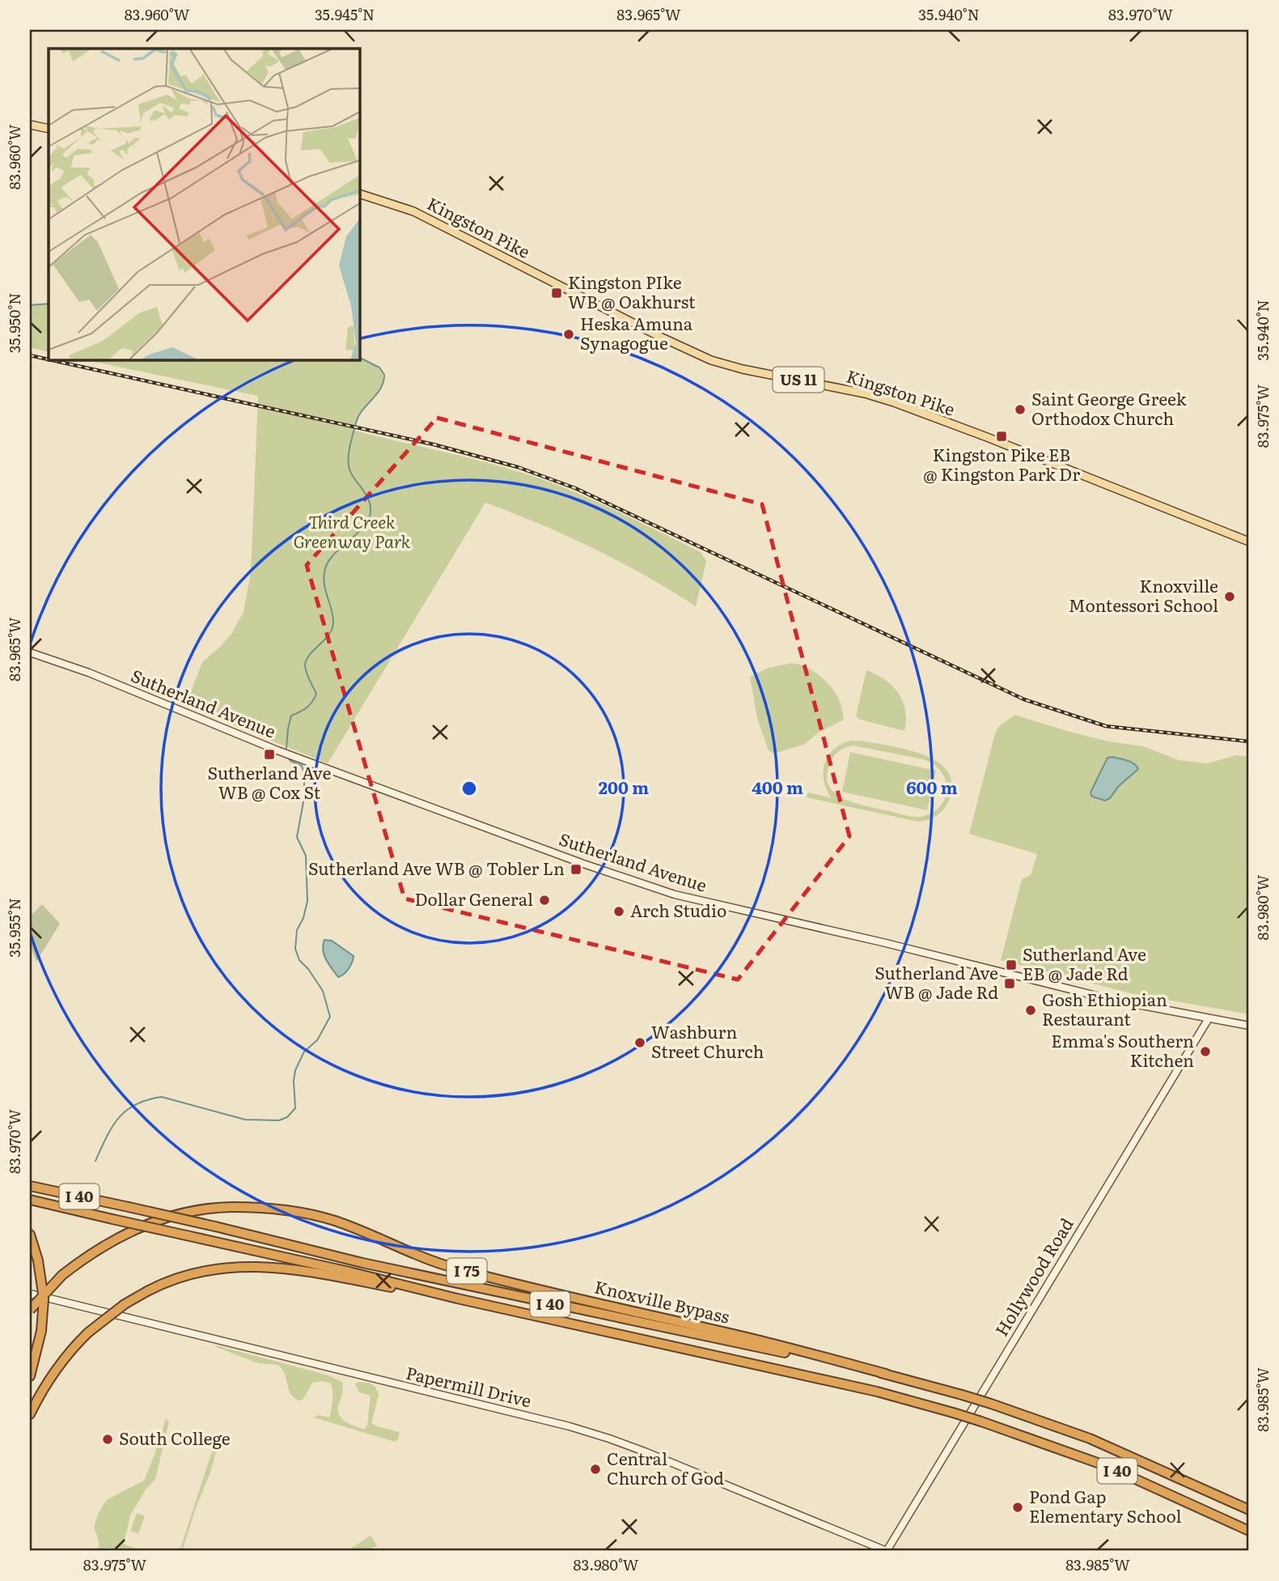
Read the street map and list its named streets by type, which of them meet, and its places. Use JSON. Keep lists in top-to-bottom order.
{
  "streets": {
    "highway": ["I 40", "I 75", "Knoxville Bypass"],
    "main road": ["Kingston Pike", "US 11"],
    "street": ["Sutherland Avenue", "Hollywood Road", "Papermill Drive"]
  },
  "crossings": [
    ["Sutherland Avenue", "Hollywood Road"],
    ["I 40", "I 75"],
    ["I 40", "Knoxville Bypass"],
    ["Hollywood Road", "Papermill Drive"]
  ],
  "parks": ["Third Creek Greenway Park"],
  "places": {
    "transit": [
      "Kingston PIke WB @ Oakhurst",
      "Kingston Pike EB @ Kingston Park Dr",
      "Sutherland Ave WB @ Cox St",
      "Sutherland Ave WB @ Tobler Ln",
      "Sutherland Ave EB @ Jade Rd",
      "Sutherland Ave WB @ Jade Rd"
    ],
    "other": [
      "Heska Amuna Synagogue",
      "Saint George Greek Orthodox Church",
      "Knoxville Montessori School",
      "Dollar General",
      "Arch Studio",
      "Gosh Ethiopian Restaurant",
      "Washburn Street Church",
      "Emma's Southern Kitchen",
      "South College",
      "Central Church of God",
      "Pond Gap Elementary School"
    ]
  },
  "coordinates": [
    "83.960°W",
    "35.945°N",
    "83.965°W",
    "35.940°N",
    "83.970°W",
    "35.950°N",
    "83.975°W",
    "83.980°W",
    "35.955°N",
    "83.985°W"
  ],
  "rings": ["200 m", "400 m", "600 m"]
}
